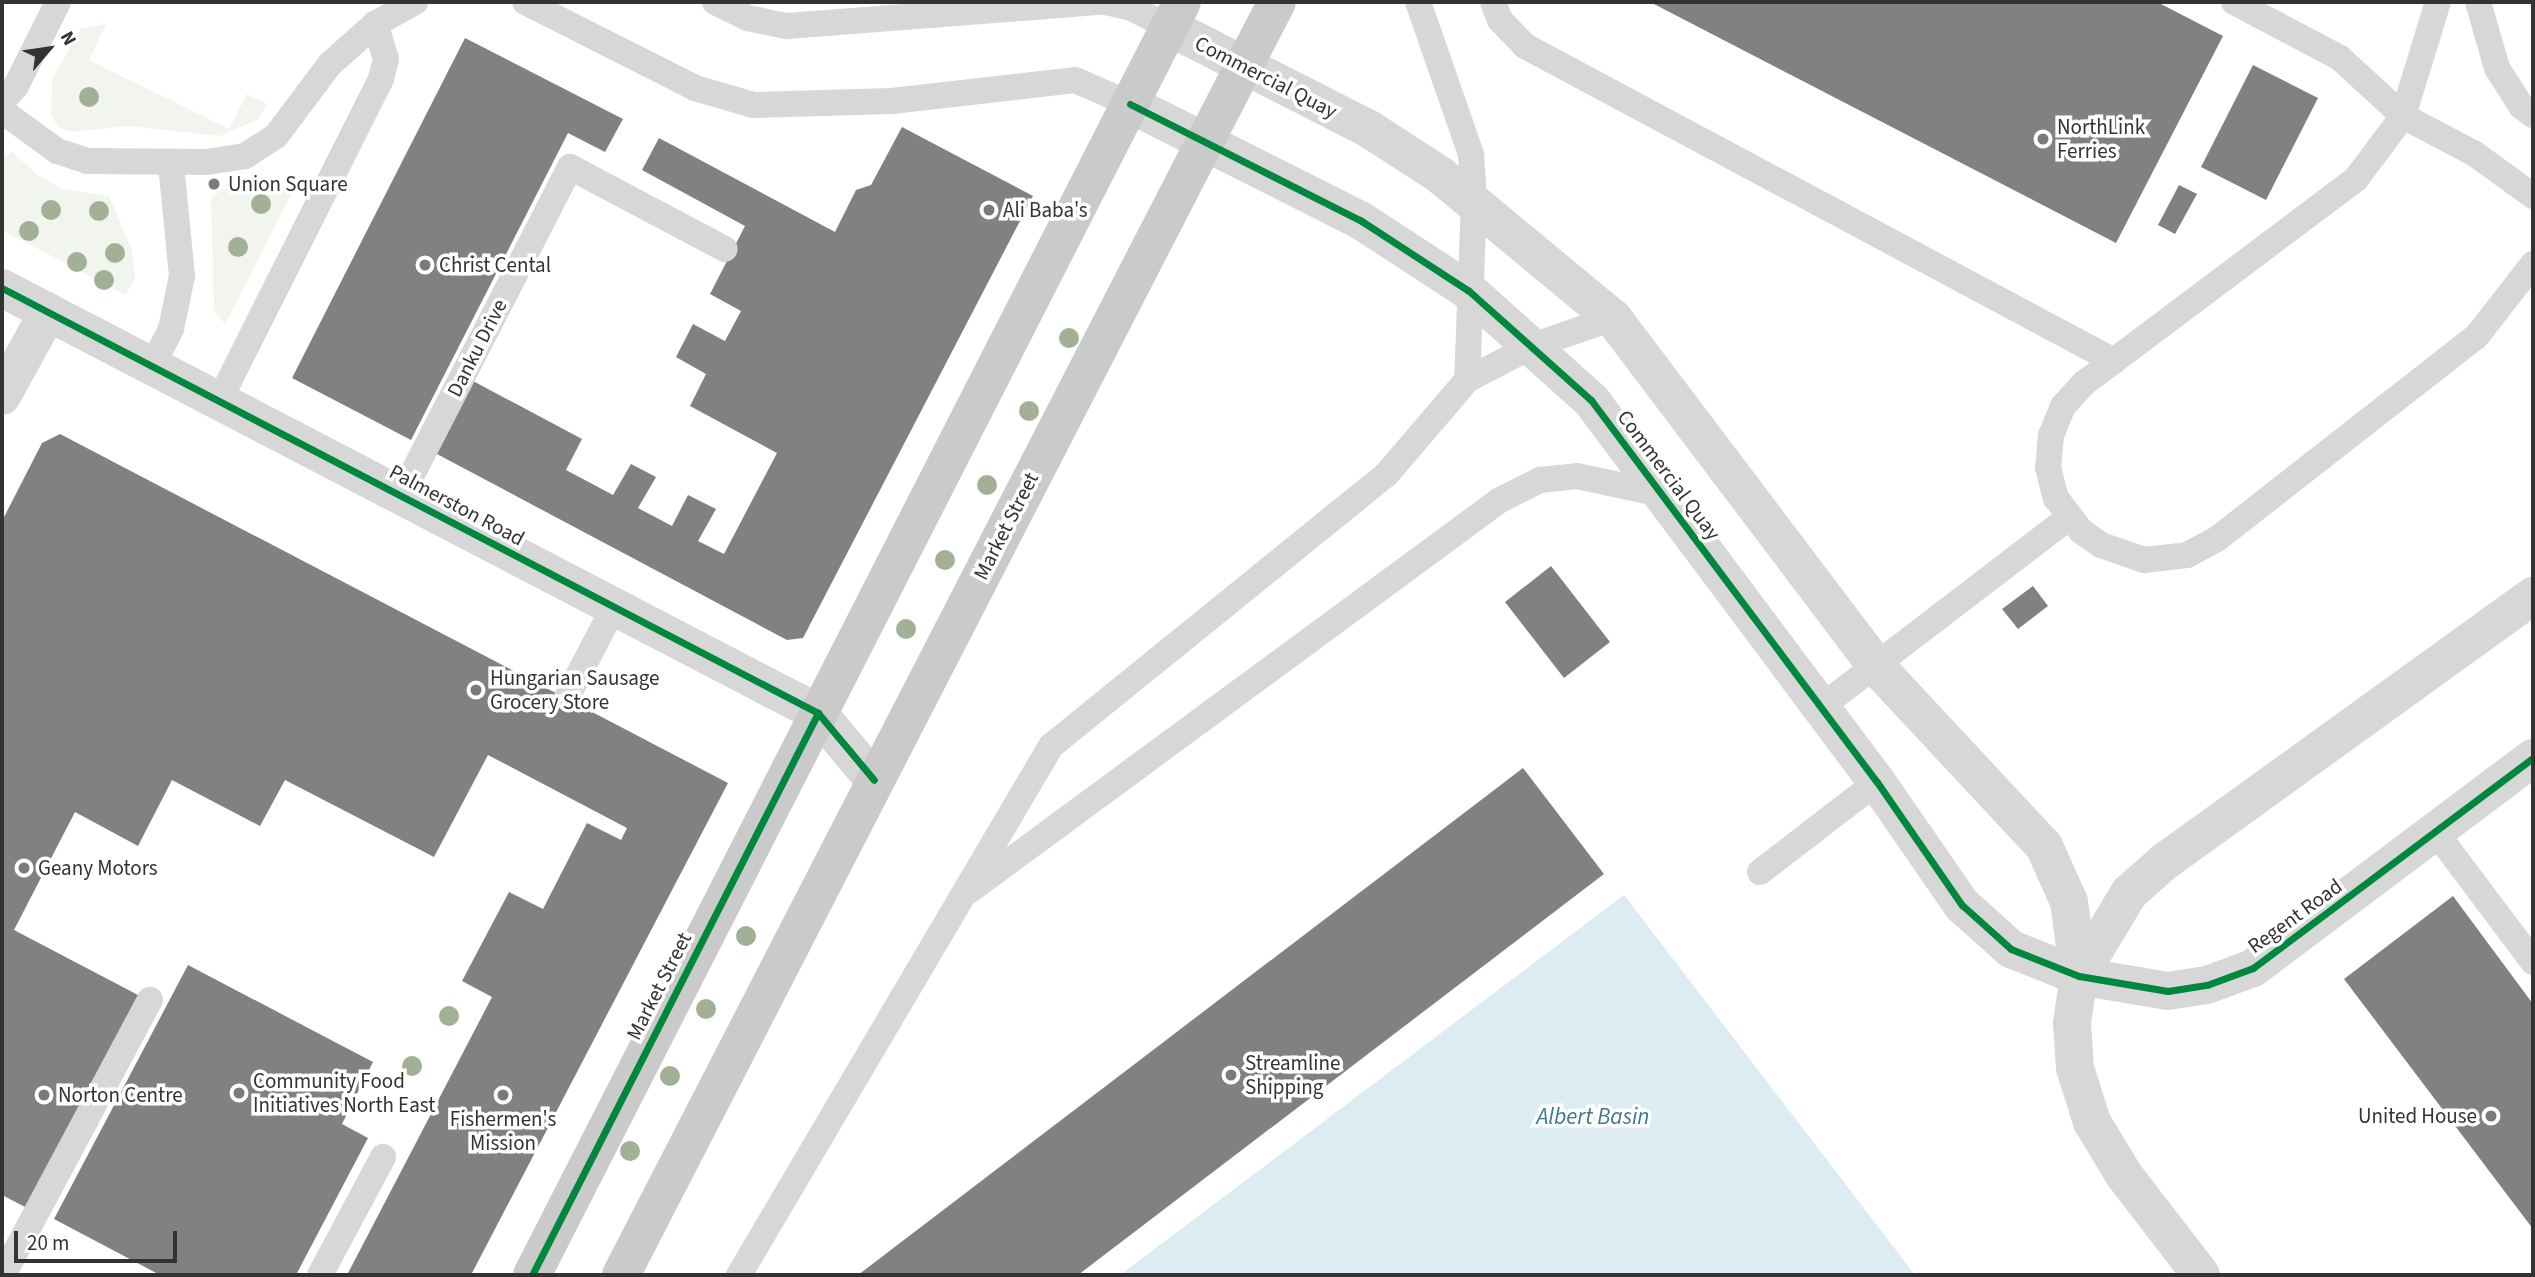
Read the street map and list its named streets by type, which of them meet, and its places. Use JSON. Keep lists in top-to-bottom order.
{
  "streets": {
    "main road": ["Market Street"],
    "street": ["Commercial Quay", "Palmerston Road", "Regent Road"],
    "lane": ["Danku Drive"]
  },
  "crossings": [
    ["Commercial Quay", "Market Street"],
    ["Commercial Quay", "Regent Road"],
    ["Danku Drive", "Palmerston Road"],
    ["Palmerston Road", "Market Street"]
  ],
  "water": ["Albert Basin"],
  "places": [
    "NorthLink Ferries",
    "Union Square",
    "Ali Baba's",
    "Christ Cental",
    "Hungarian Sausage Grocery Store",
    "Geany Motors",
    "Streamline Shipping",
    "Community Food Initiatives North East",
    "Norton Centre",
    "Fishermen's Mission",
    "United House"
  ],
  "scale_bar": "20 m",
  "north": "top right"
}
